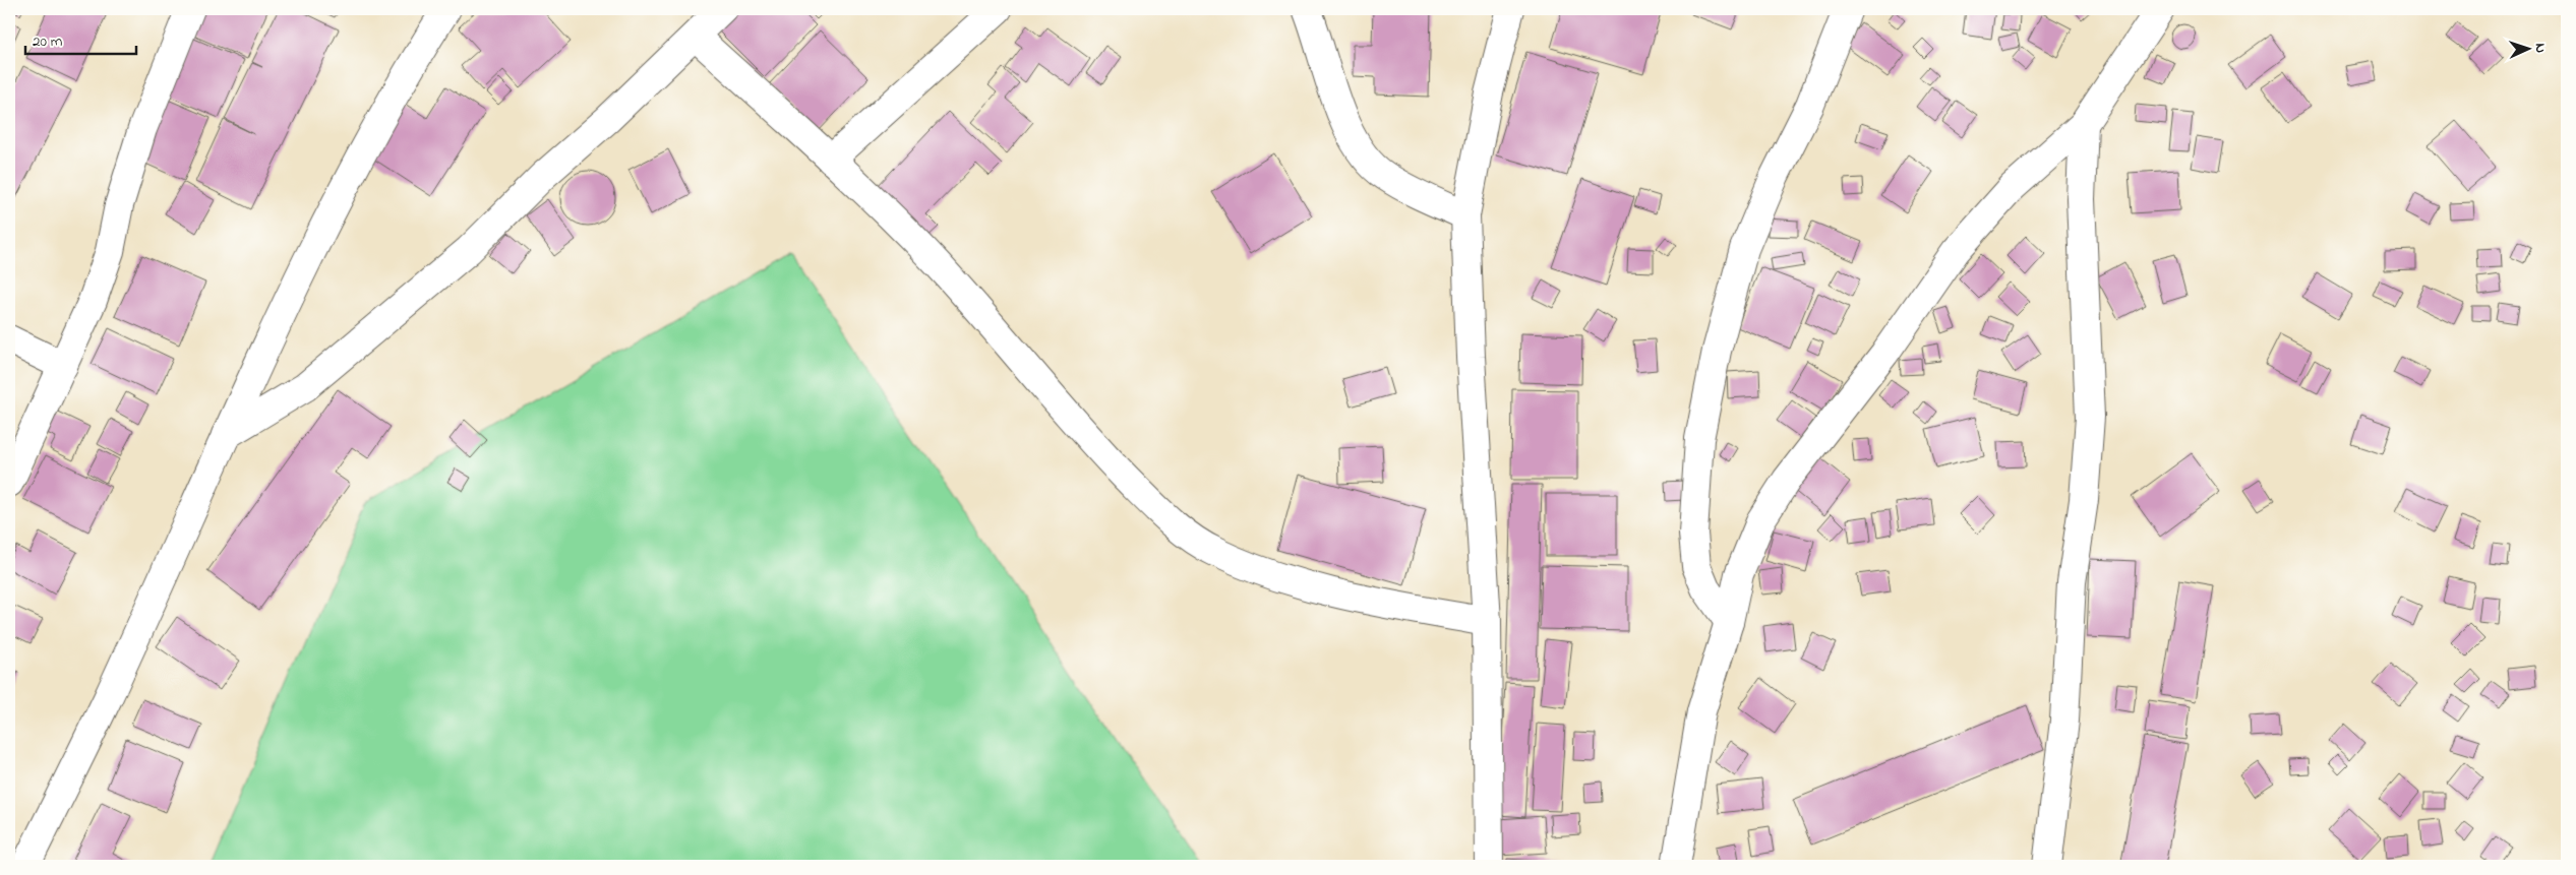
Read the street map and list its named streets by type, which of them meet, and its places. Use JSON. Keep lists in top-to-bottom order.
{
  "scale_bar": "20 m",
  "north": "right"
}
